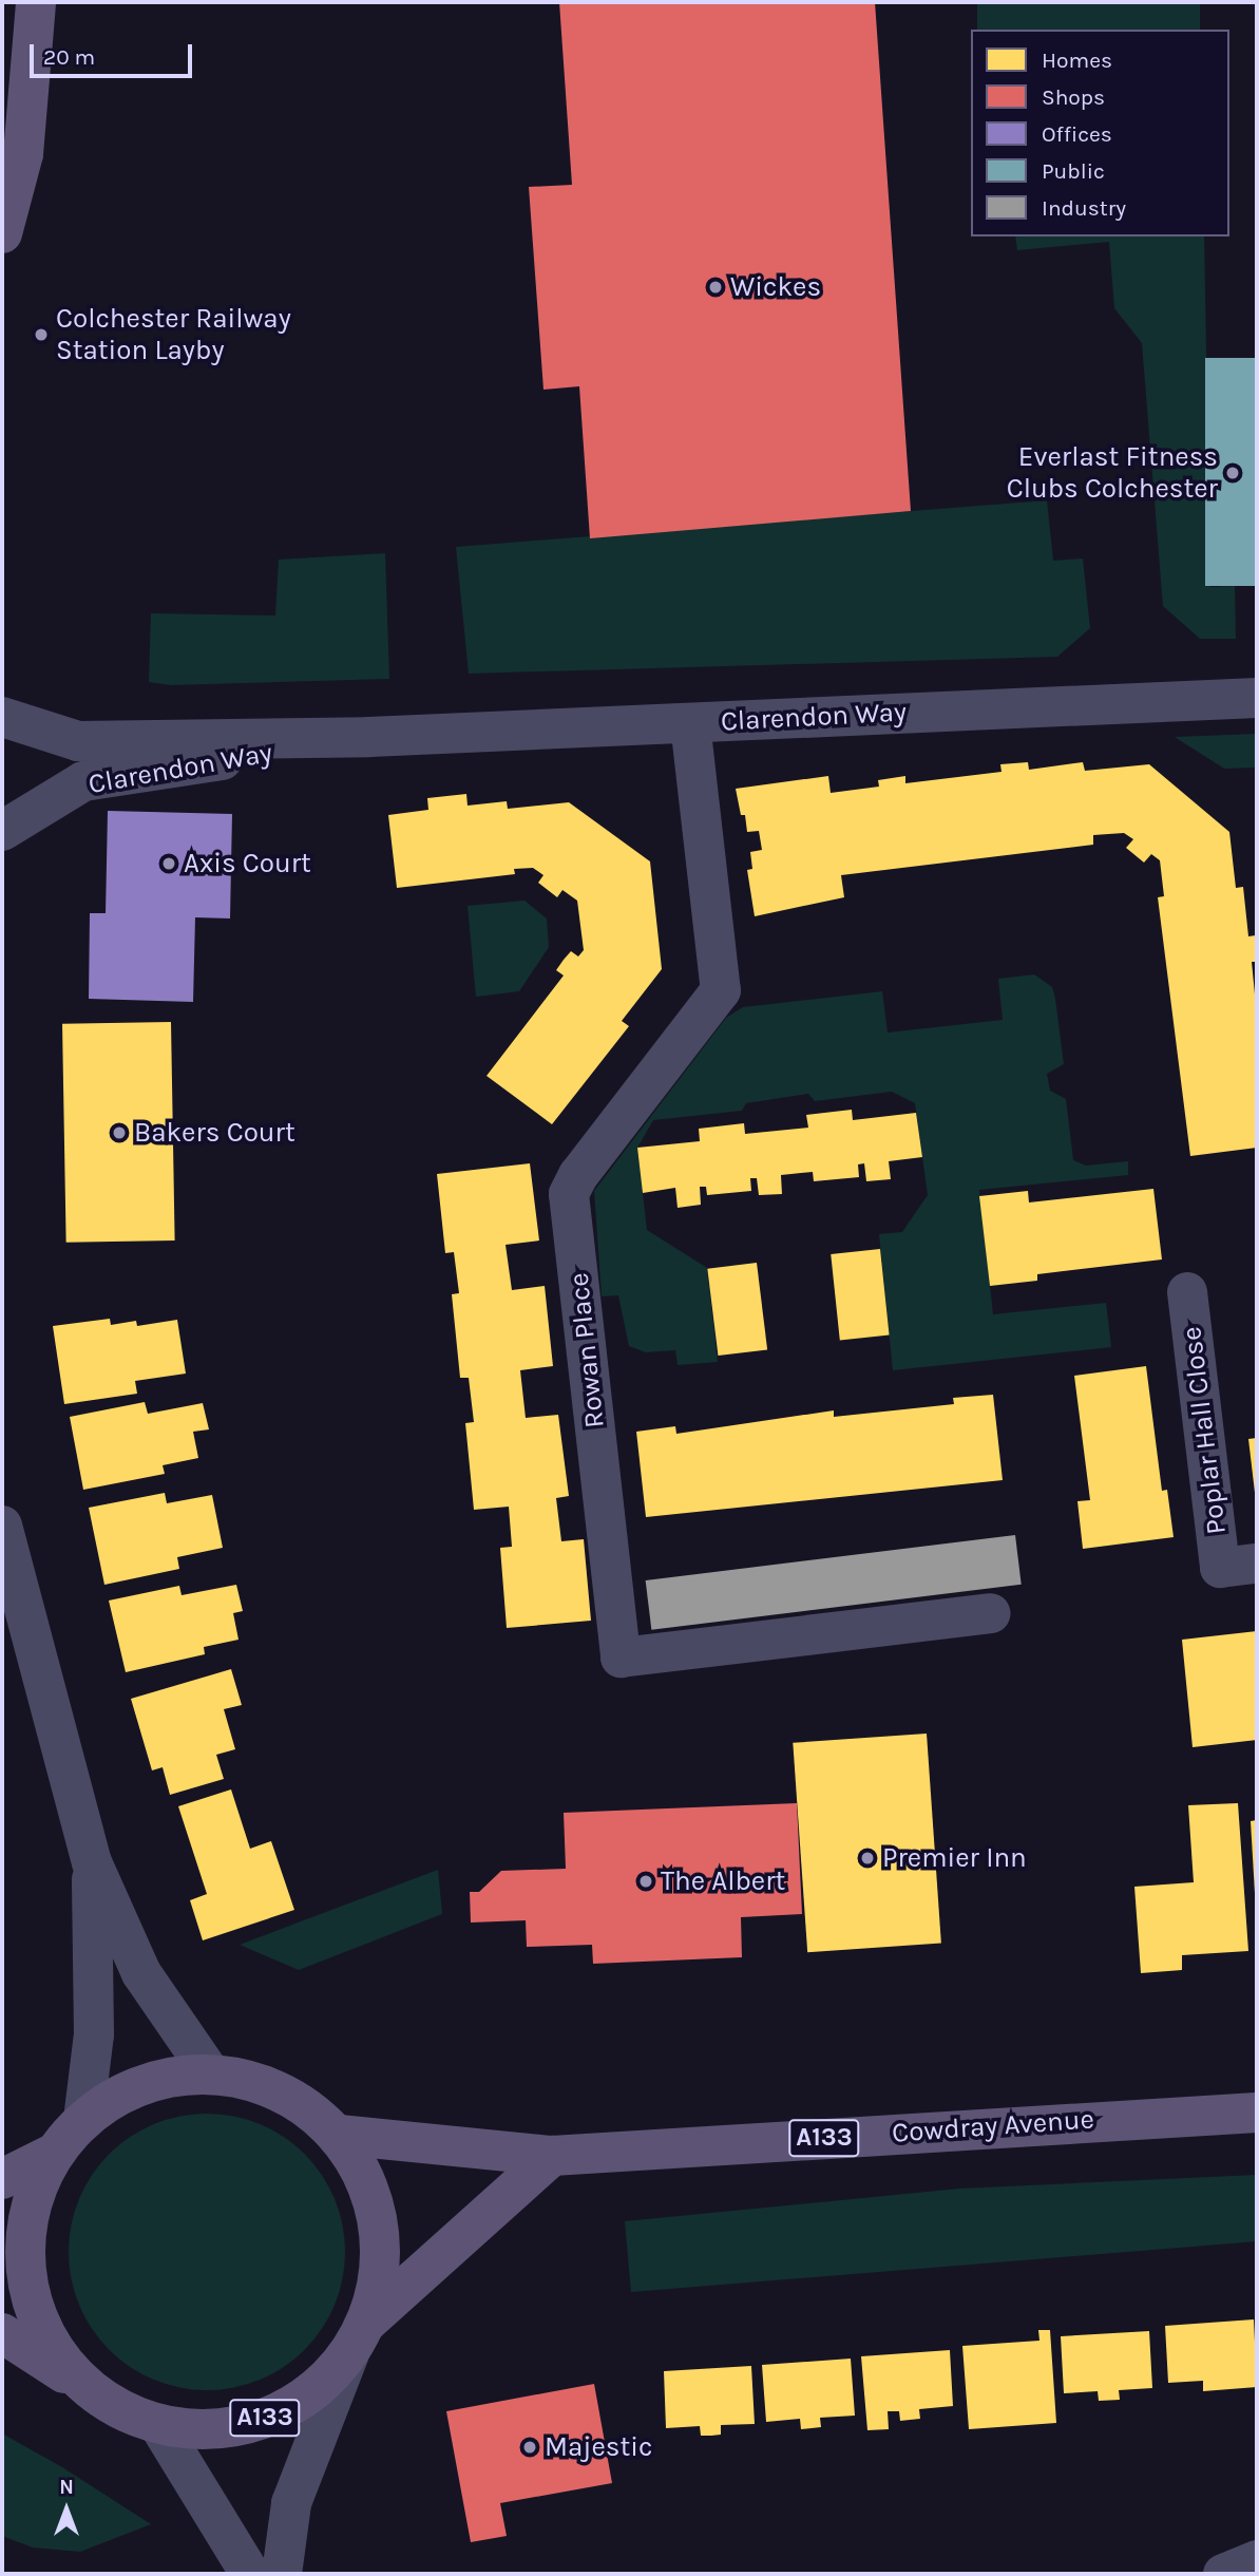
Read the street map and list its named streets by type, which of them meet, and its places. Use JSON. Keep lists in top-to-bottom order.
{
  "streets": {
    "main road": ["Cowdray Avenue", "A133"],
    "street": ["Clarendon Way", "Rowan Place", "Poplar Hall Close"]
  },
  "crossings": [
    ["Clarendon Way", "Rowan Place"],
    ["Cowdray Avenue", "A133"]
  ],
  "places": [
    "Wickes",
    "Colchester Railway Station Layby",
    "Everlast Fitness Clubs Colchester",
    "Axis Court",
    "Bakers Court",
    "Premier Inn",
    "The Albert",
    "Majestic"
  ],
  "legend": [
    "Homes",
    "Shops",
    "Offices",
    "Public",
    "Industry"
  ],
  "scale_bar": "20 m",
  "north": "top"
}
